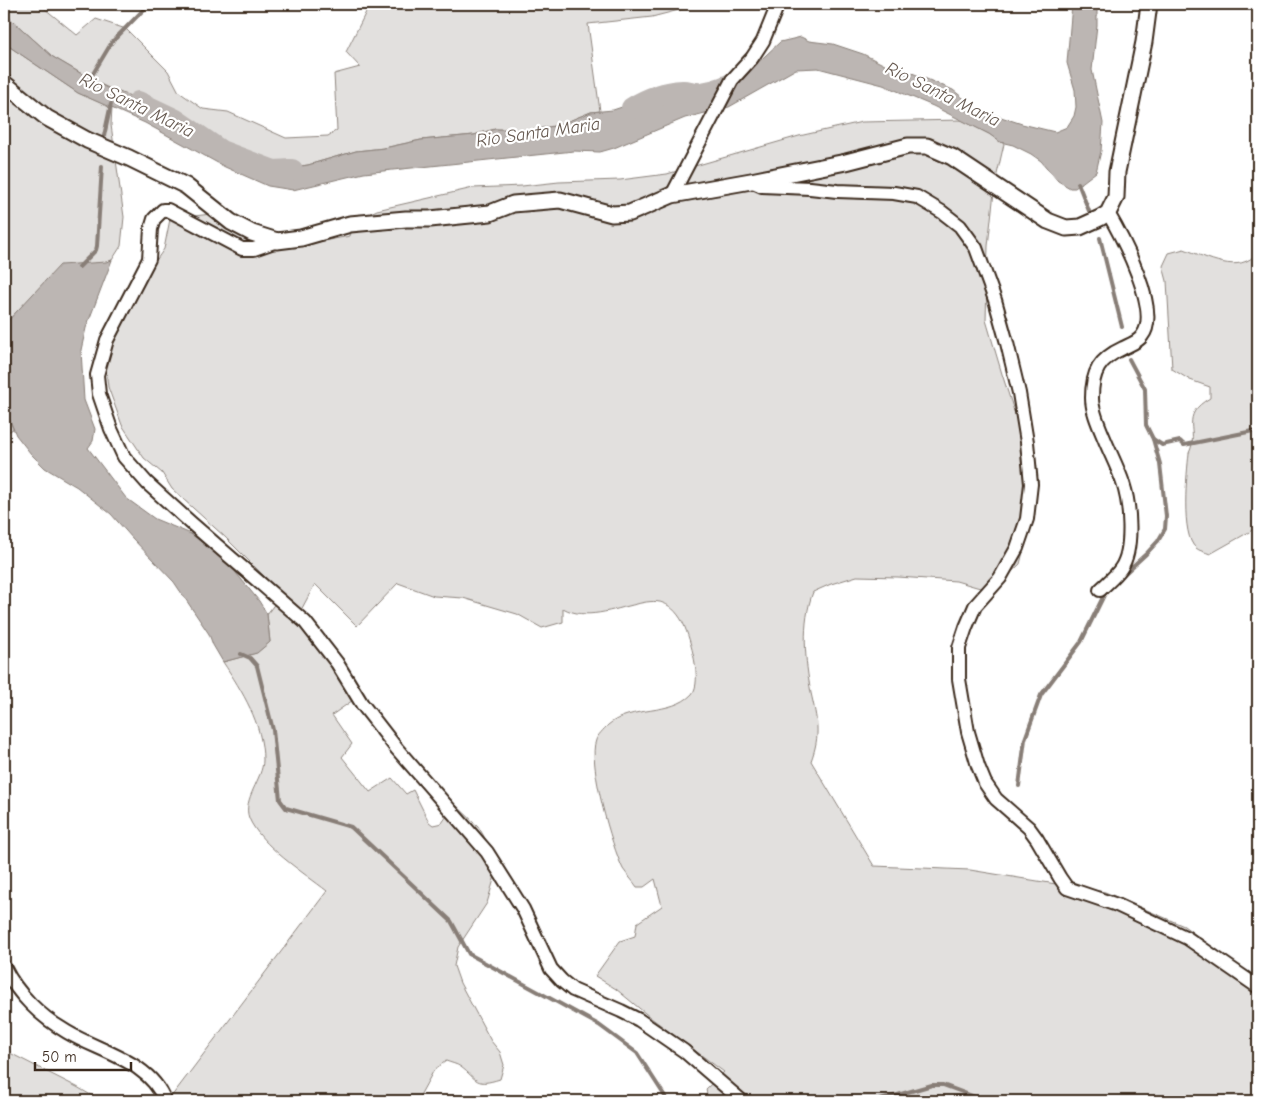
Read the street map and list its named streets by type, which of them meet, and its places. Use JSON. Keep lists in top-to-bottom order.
{
  "water": ["Rio Santa Maria"],
  "scale_bar": "50 m"
}
